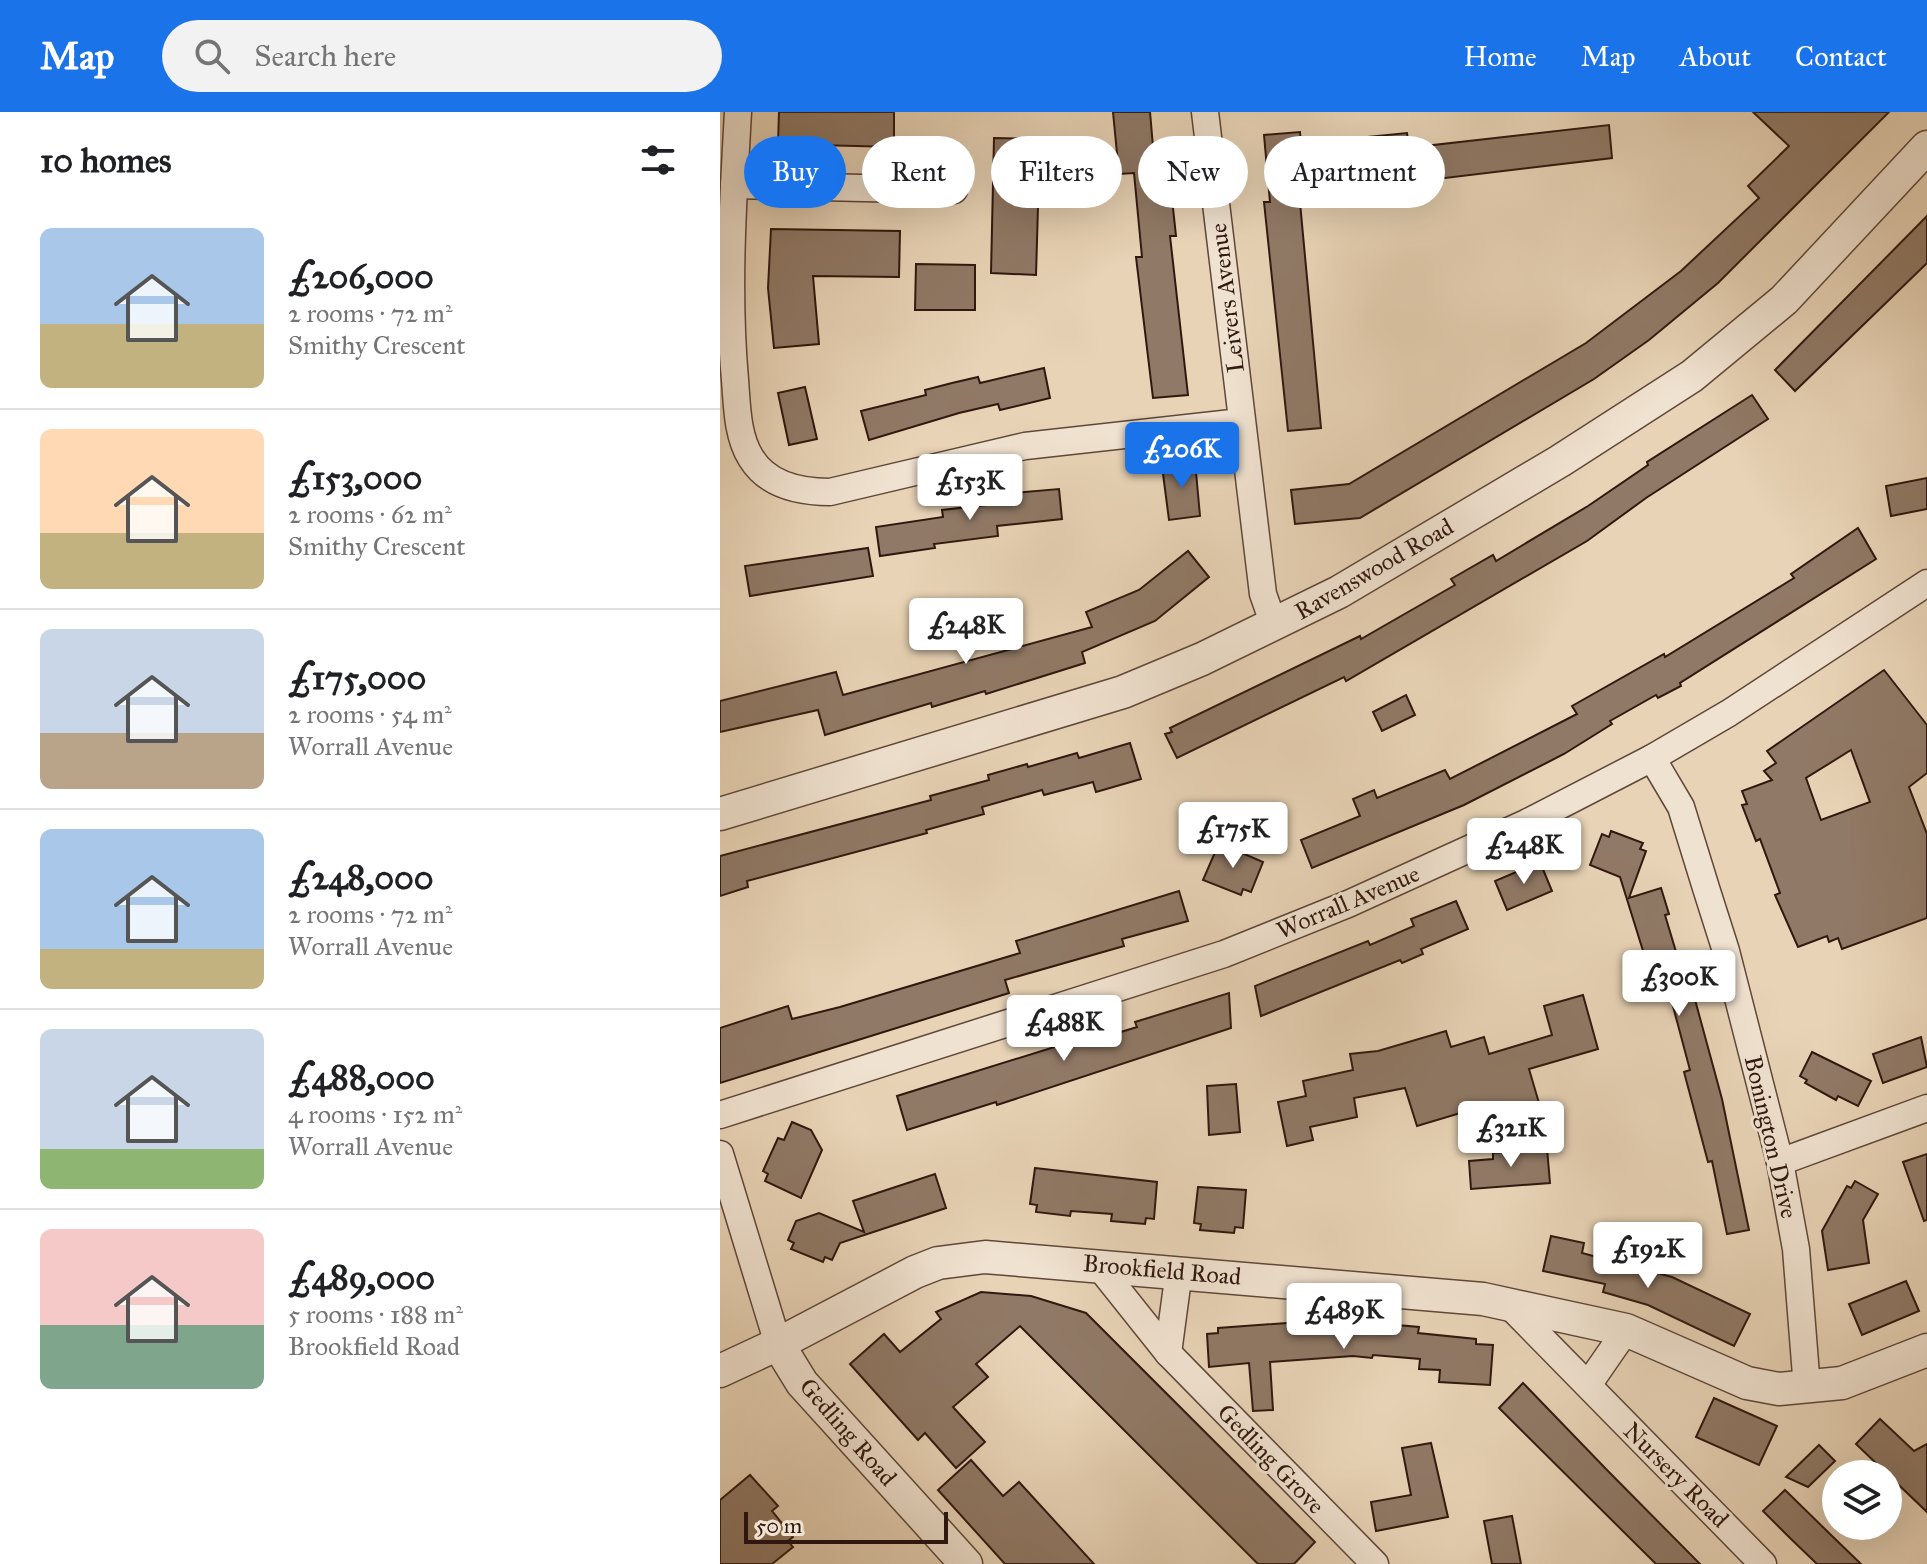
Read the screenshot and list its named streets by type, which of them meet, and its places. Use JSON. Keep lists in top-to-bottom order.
{
  "streets": {
    "street": [
      "Leivers Avenue",
      "Ravenswood Road",
      "Worrall Avenue",
      "Bonington Drive",
      "Brookfield Road",
      "Gedling Road",
      "Gedling Grove",
      "Nursery Road"
    ]
  },
  "crossings": [
    ["Leivers Avenue", "Ravenswood Road"],
    ["Worrall Avenue", "Bonington Drive"],
    ["Bonington Drive", "Brookfield Road"],
    ["Brookfield Road", "Gedling Road"],
    ["Brookfield Road", "Gedling Grove"],
    ["Brookfield Road", "Nursery Road"]
  ],
  "scale_bar": "50 m",
  "page": {
    "header": "Map",
    "search": "Search here",
    "nav": [
      "Home",
      "Map",
      "About",
      "Contact"
    ],
    "heading": "10 homes",
    "chip": [
      "Buy",
      "Rent",
      "Filters",
      "New",
      "Apartment"
    ],
    "list": [
      {
        "name": "£206,000",
        "note": "2 rooms · 72 m² · Smithy Crescent"
      },
      {
        "name": "£153,000",
        "note": "2 rooms · 62 m² · Smithy Crescent"
      },
      {
        "name": "£175,000",
        "note": "2 rooms · 54 m² · Worrall Avenue"
      },
      {
        "name": "£248,000",
        "note": "2 rooms · 72 m² · Worrall Avenue"
      },
      {
        "name": "£488,000",
        "note": "4 rooms · 152 m² · Worrall Avenue"
      },
      {
        "name": "£489,000",
        "note": "5 rooms · 188 m² · Brookfield Road"
      }
    ],
    "price": [
      "£206K",
      "£153K",
      "£248K",
      "£175K",
      "£248K",
      "£300K",
      "£488K",
      "£321K",
      "£192K",
      "£489K"
    ],
    "scale": "50 m"
  }
}
